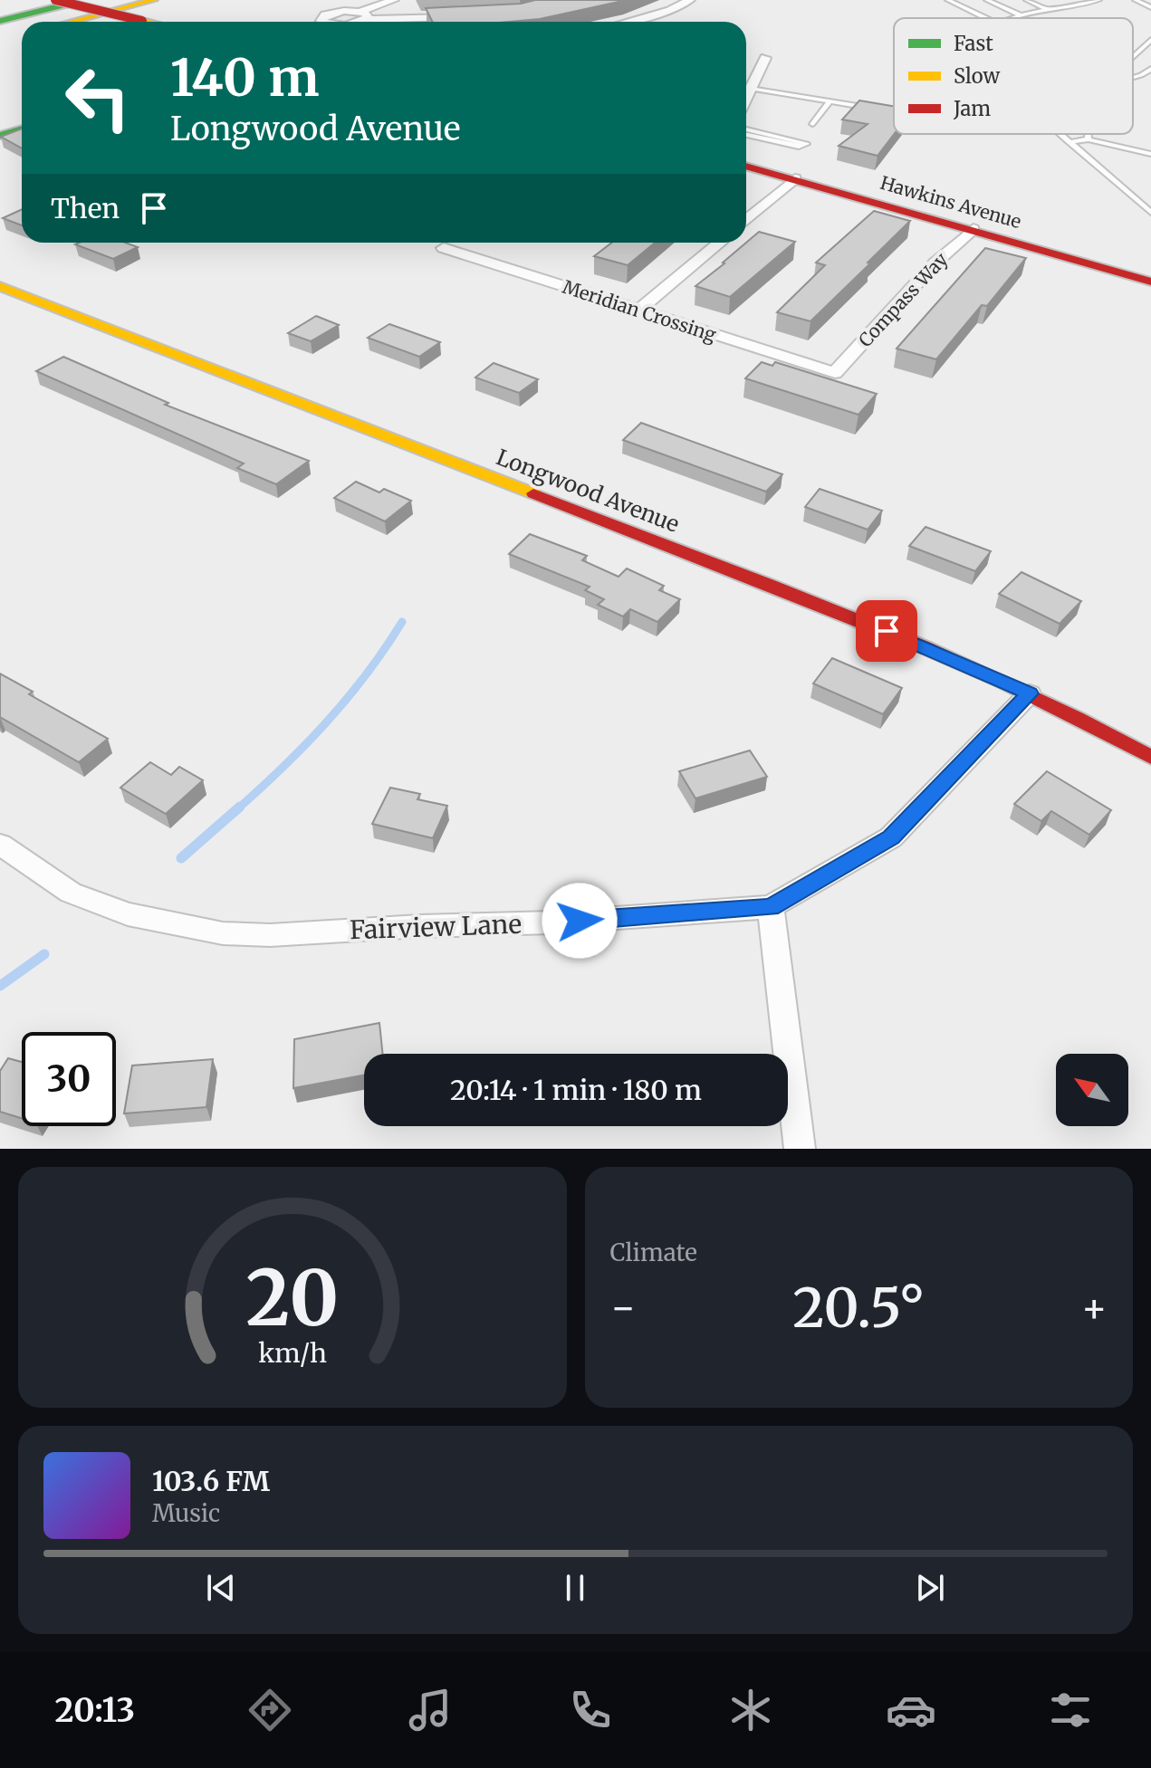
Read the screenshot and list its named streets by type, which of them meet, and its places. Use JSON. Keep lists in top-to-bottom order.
{
  "streets": {
    "main road": ["Hawkins Avenue", "Longwood Avenue"],
    "street": ["Compass Way", "Meridian Crossing", "Fairview Lane"]
  },
  "crossings": [
    ["Hawkins Avenue", "Compass Way"],
    ["Compass Way", "Meridian Crossing"],
    ["Longwood Avenue", "Fairview Lane"]
  ],
  "legend": ["Fast", "Slow", "Jam"],
  "north": "top left",
  "page": {
    "turn": ["140 m", "Longwood Avenue"],
    "then": "Then",
    "limit": "30",
    "trip": "20:14 · 1 min · 180 m",
    "tile": "Climate",
    "heat": ["−", "20.5°", "+"],
    "song": ["103.6 FM", "Music"],
    "tabs": "20:13",
    "gauge": ["20", "km/h"]
  }
}
